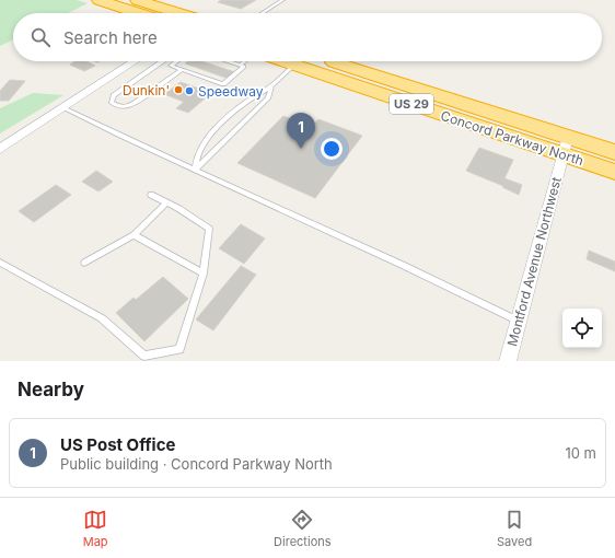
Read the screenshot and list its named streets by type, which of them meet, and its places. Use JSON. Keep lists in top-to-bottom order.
{
  "streets": {
    "highway": ["US 29", "Concord Parkway North"],
    "street": ["Montford Avenue Northwest"]
  },
  "crossings": [
    ["Concord Parkway North", "Montford Avenue Northwest"]
  ],
  "places": ["Dunkin'", "Speedway"],
  "page": {
    "search": "Search here",
    "pins": "1",
    "heading": "Nearby",
    "list": [
      {
        "mark": "1",
        "name": "US Post Office",
        "note": "Public building · Concord Parkway North",
        "value": "10 m"
      }
    ],
    "nav": ["Map", "Directions", "Saved"]
  }
}
